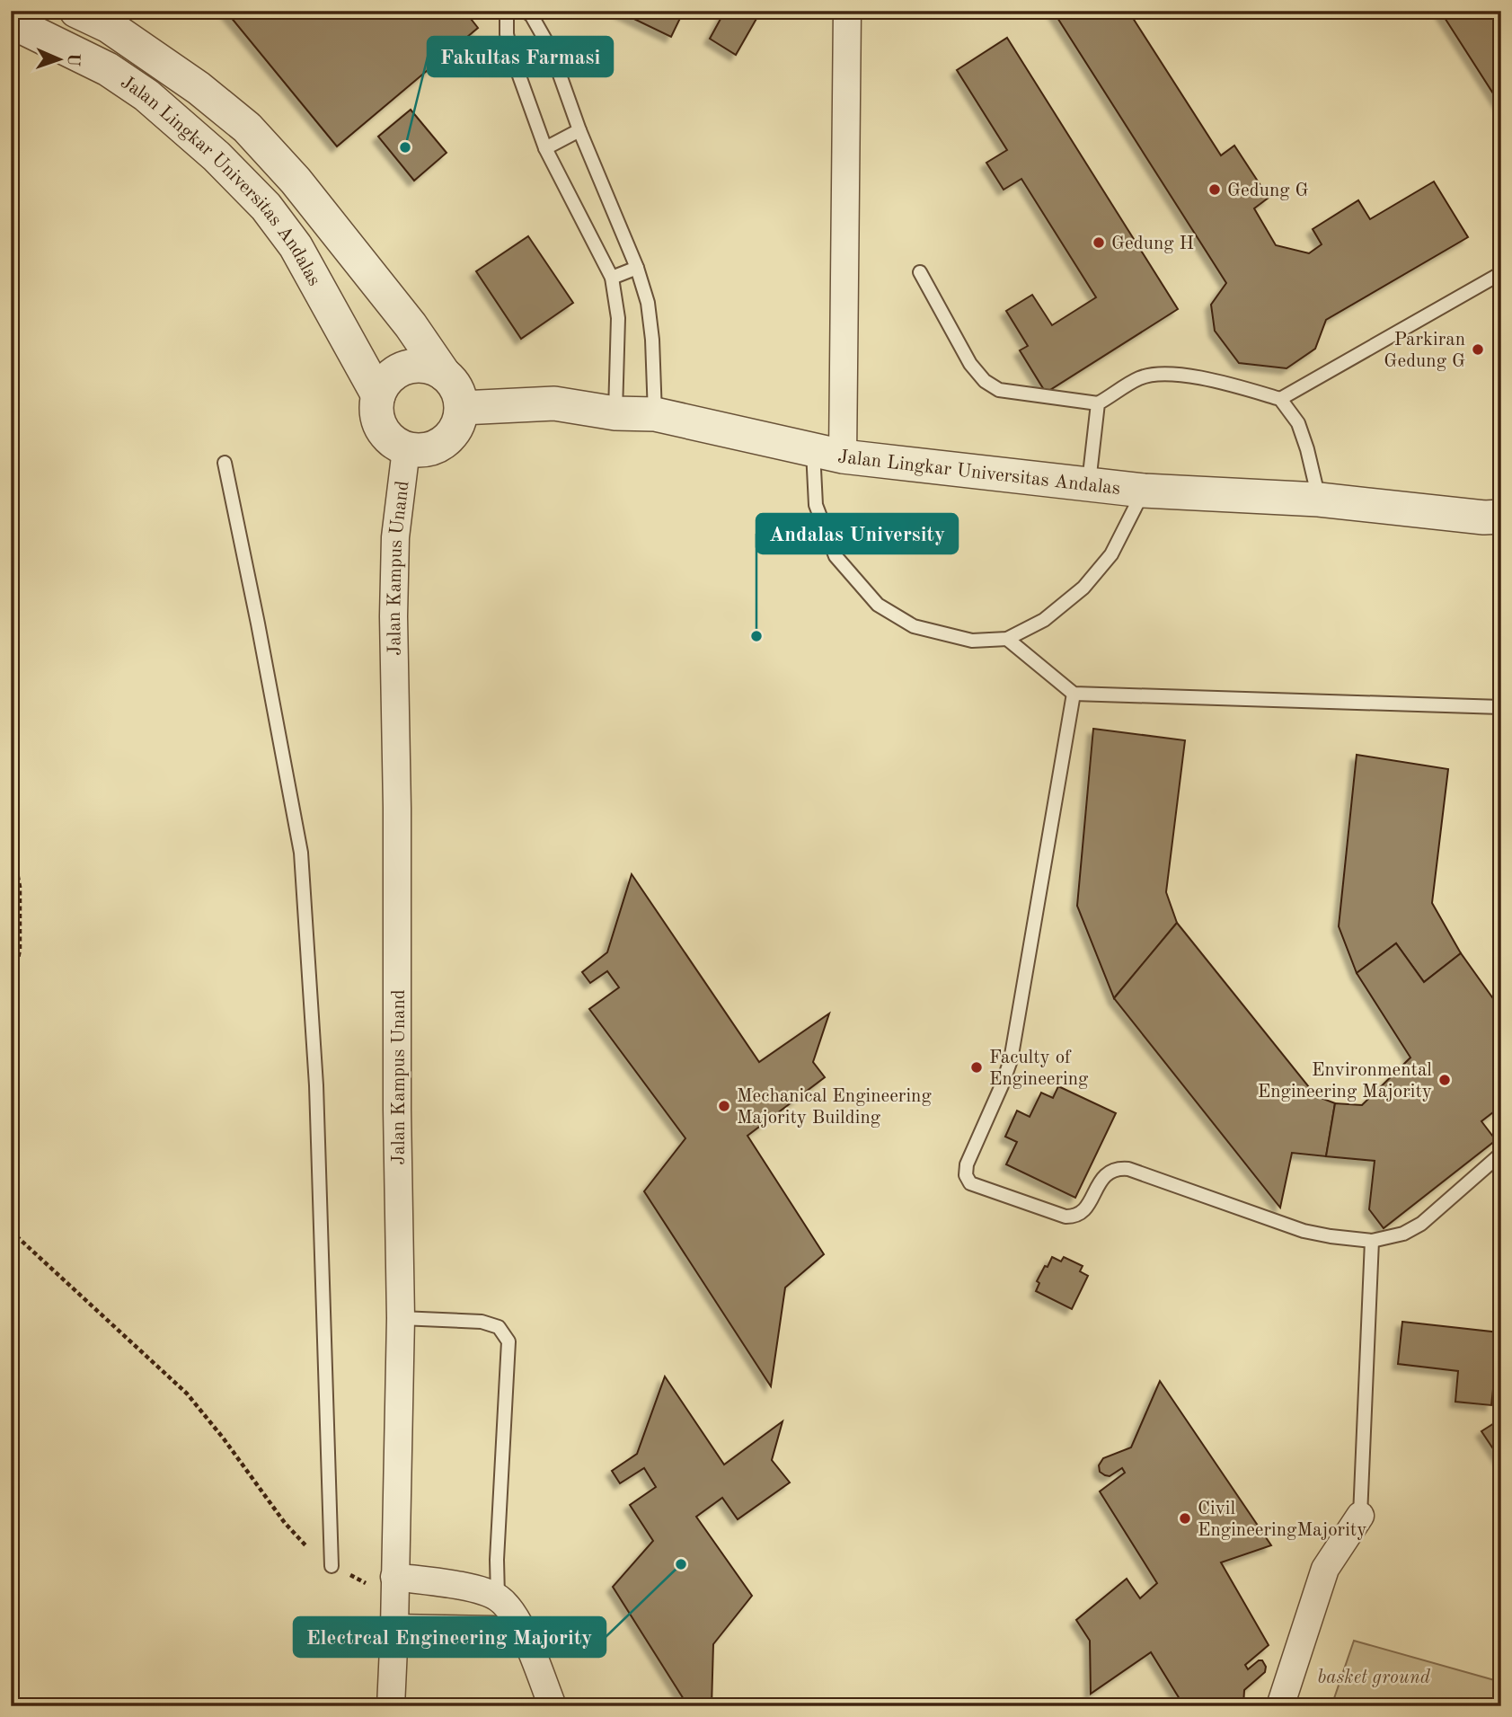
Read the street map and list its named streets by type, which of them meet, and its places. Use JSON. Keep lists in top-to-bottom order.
{
  "streets": {
    "street": ["Jalan Lingkar Universitas Andalas", "Jalan Kampus Unand"]
  },
  "crossings": [
    ["Jalan Lingkar Universitas Andalas", "Jalan Kampus Unand"]
  ],
  "parks": ["basket ground"],
  "places": [
    "Fakultas Farmasi",
    "Gedung G",
    "Gedung H",
    "Parkiran Gedung G",
    "Andalas University",
    "Faculty of Engineering",
    "Environmental Engineering Majority",
    "Mechanical Engineering Majority Building",
    "Civil EngineeringMajority",
    "Electrcal Engineering Majority"
  ],
  "north": "right"
}
